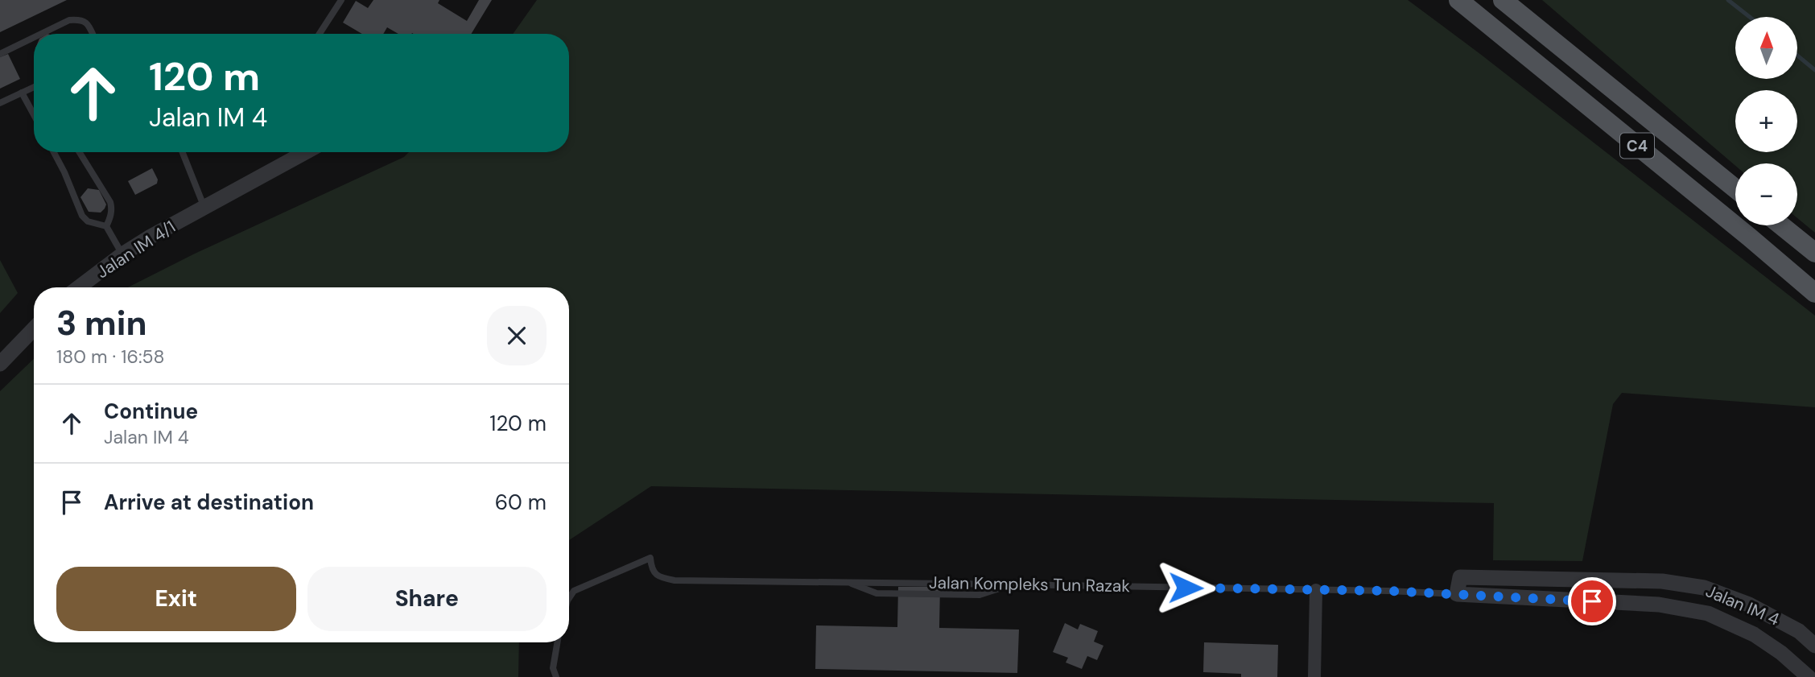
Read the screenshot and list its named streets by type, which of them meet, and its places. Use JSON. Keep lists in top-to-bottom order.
{
  "streets": {
    "main road": ["C4"],
    "street": ["Jalan IM 4/1", "Jalan IM 4"],
    "lane": ["Jalan Kompleks Tun Razak"]
  },
  "crossings": [
    ["Jalan Kompleks Tun Razak", "Jalan IM 4"]
  ],
  "north": "top",
  "page": {
    "map_buttons": ["+", "−"],
    "turn": ["120 m", "Jalan IM 4"],
    "heading": ["3 min", "180 m · 16:58"],
    "list": [
      {
        "name": "Continue",
        "note": "Jalan IM 4",
        "value": "120 m"
      },
      {
        "name": "Arrive at destination",
        "value": "60 m"
      }
    ],
    "buttons": ["Exit", "Share"]
  }
}
